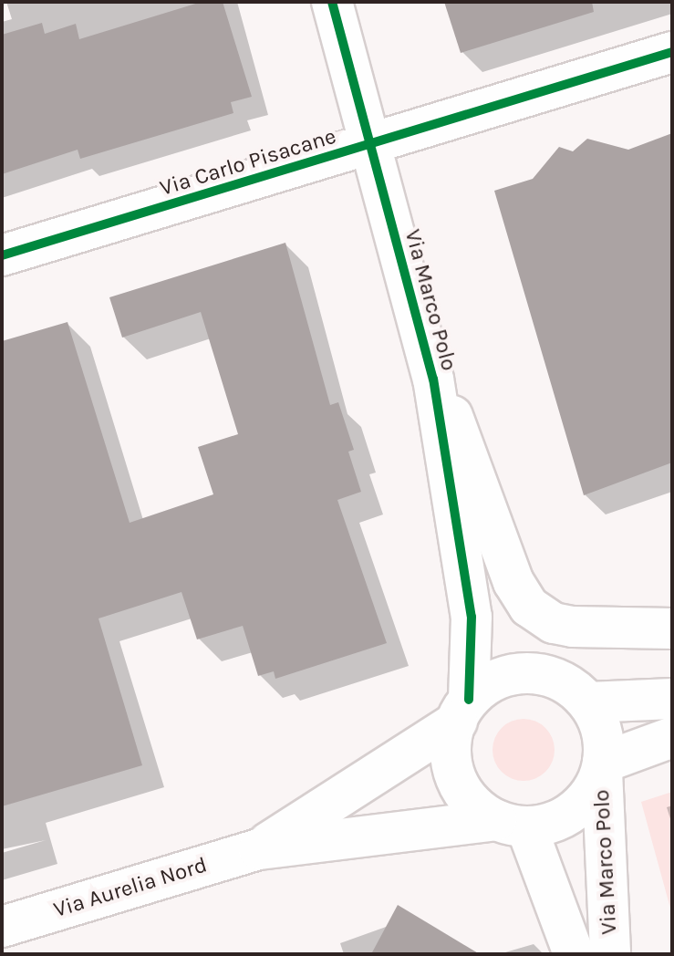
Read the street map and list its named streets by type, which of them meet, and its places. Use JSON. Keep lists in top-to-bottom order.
{
  "streets": {
    "street": ["Via Carlo Pisacane", "Via Marco Polo", "Via Aurelia Nord"]
  },
  "crossings": [
    ["Via Carlo Pisacane", "Via Marco Polo"],
    ["Via Marco Polo", "Via Aurelia Nord"]
  ]
}
